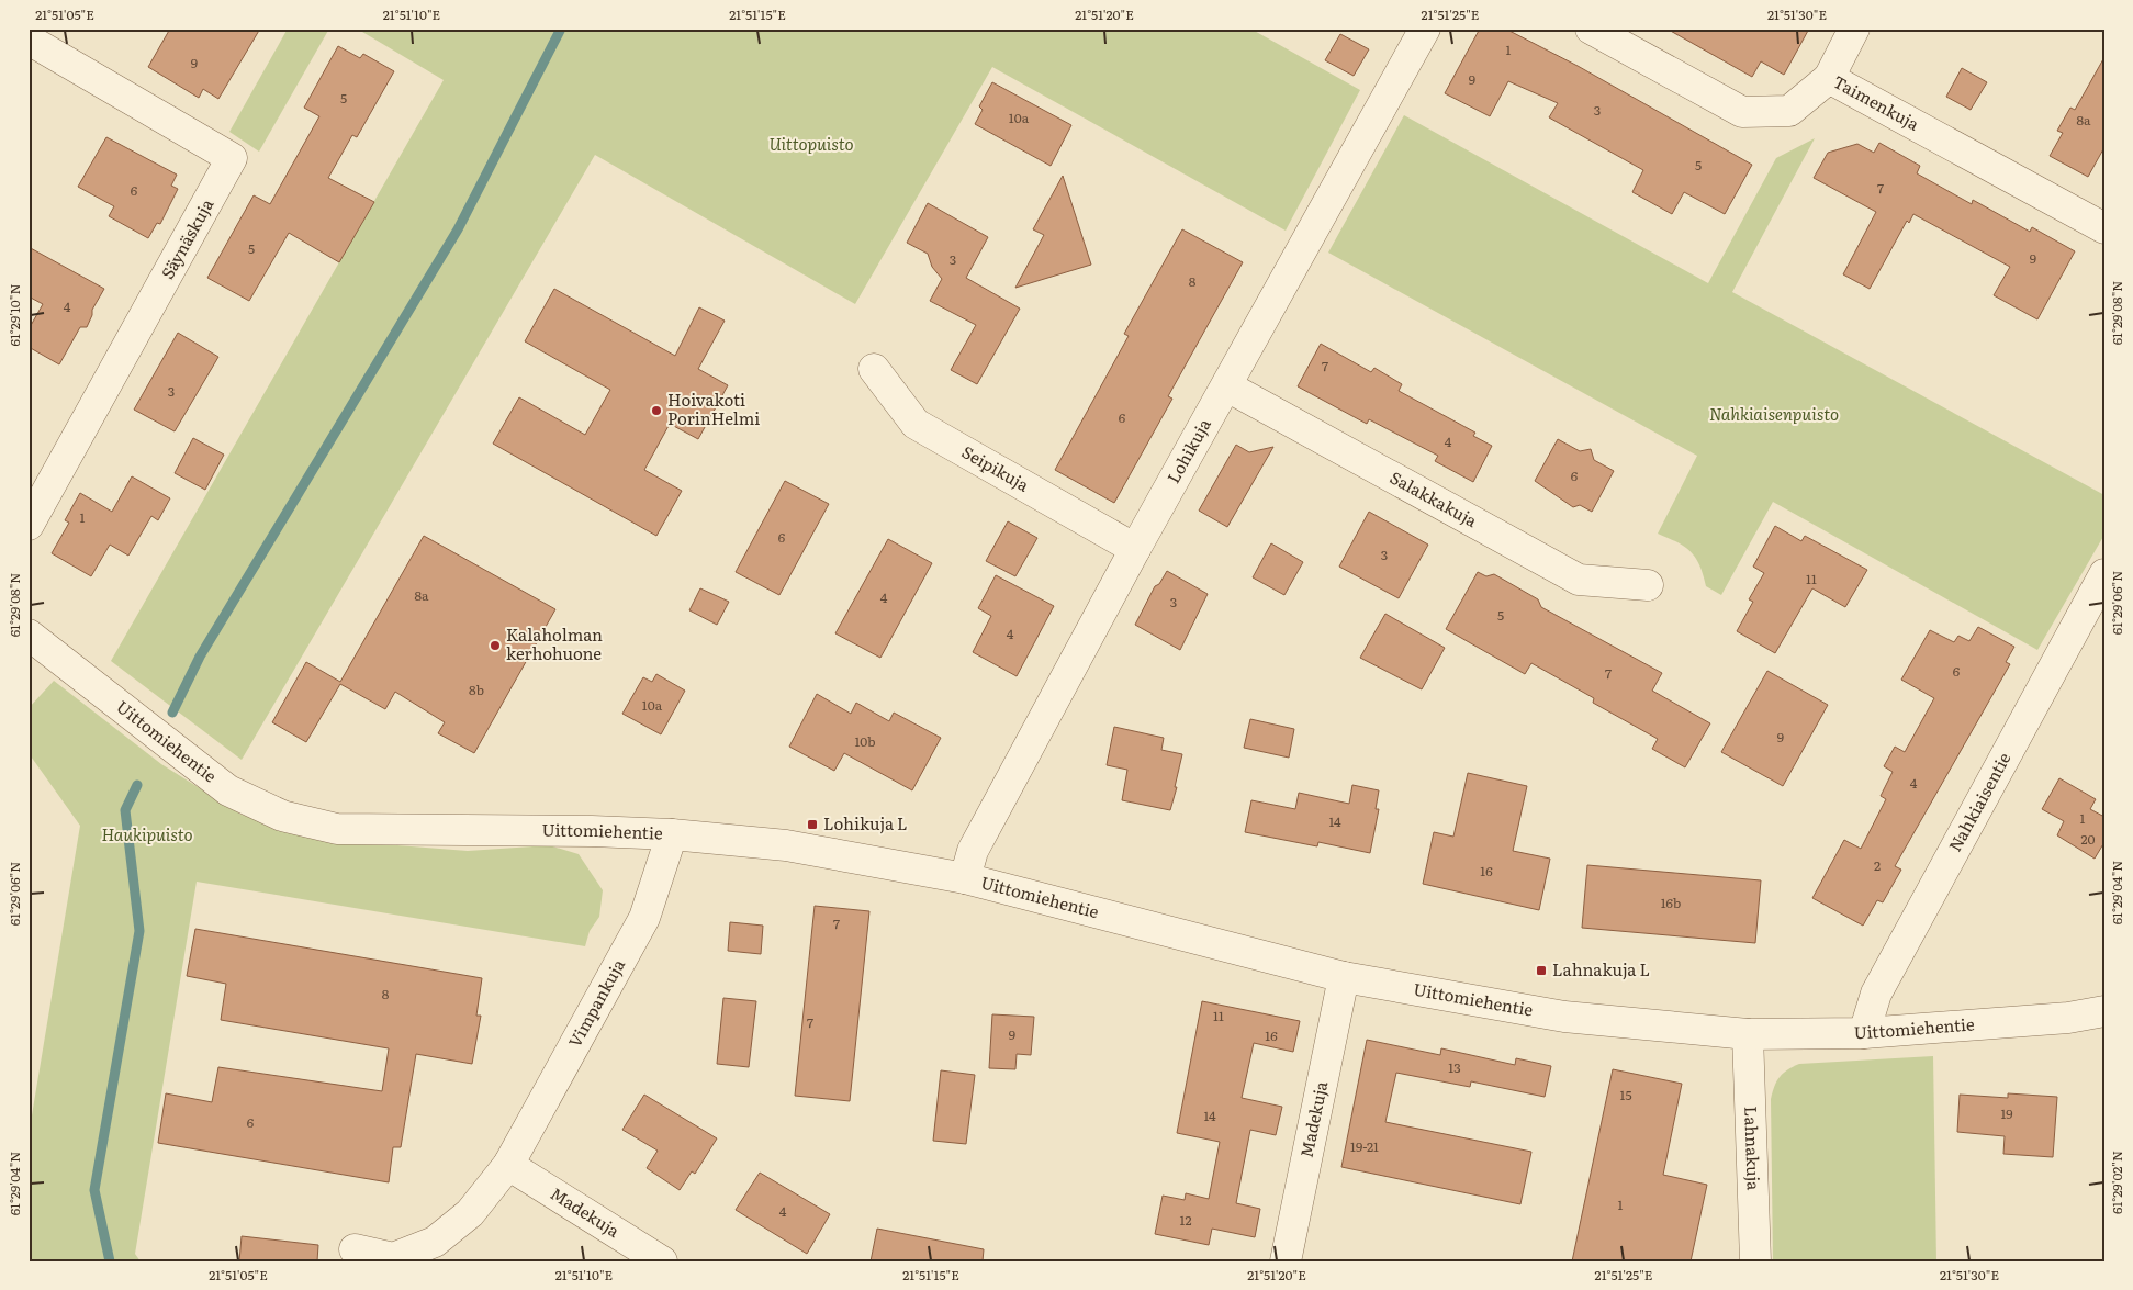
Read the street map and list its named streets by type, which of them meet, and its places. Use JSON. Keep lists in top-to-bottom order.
{
  "streets": {
    "street": [
      "Taimenkuja",
      "Säynäskuja",
      "Lohikuja",
      "Seipikuja",
      "Salakkakuja",
      "Uittomiehentie",
      "Nahkiaisentie",
      "Vimpankuja",
      "Madekuja",
      "Lahnakuja"
    ]
  },
  "crossings": [
    ["Lohikuja", "Seipikuja"],
    ["Lohikuja", "Salakkakuja"],
    ["Lohikuja", "Uittomiehentie"],
    ["Uittomiehentie", "Nahkiaisentie"],
    ["Uittomiehentie", "Vimpankuja"],
    ["Uittomiehentie", "Madekuja"],
    ["Uittomiehentie", "Lahnakuja"],
    ["Vimpankuja", "Madekuja"]
  ],
  "parks": ["Uittopuisto", "Nahkiaisenpuisto", "Haukipuisto"],
  "places": {
    "other": ["Hoivakoti PorinHelmi", "Kalaholman kerhohuone"],
    "transit": ["Lohikuja L", "Lahnakuja L"]
  },
  "house_numbers": [
    "1",
    "9",
    "9",
    "5",
    "3",
    "10a",
    "8a",
    "5",
    "7",
    "6",
    "5",
    "9",
    "3",
    "8",
    "4",
    "7",
    "3",
    "6",
    "4",
    "6",
    "1",
    "6",
    "3",
    "11",
    "8a",
    "4",
    "3",
    "5",
    "4",
    "6",
    "7",
    "8b",
    "10a",
    "9",
    "10b",
    "4",
    "1",
    "14",
    "20",
    "2",
    "16",
    "16b",
    "7",
    "8",
    "11",
    "7",
    "9",
    "16",
    "13",
    "15",
    "19",
    "14",
    "6",
    "19-21",
    "1",
    "4",
    "12"
  ],
  "coordinates": [
    "21°51'05\"E",
    "21°51'10\"E",
    "21°51'15\"E",
    "21°51'20\"E",
    "21°51'25\"E",
    "21°51'30\"E",
    "61°29'08\"N",
    "61°29'10\"N",
    "61°29'06\"N",
    "61°29'04\"N",
    "61°29'02\"N"
  ]
}
